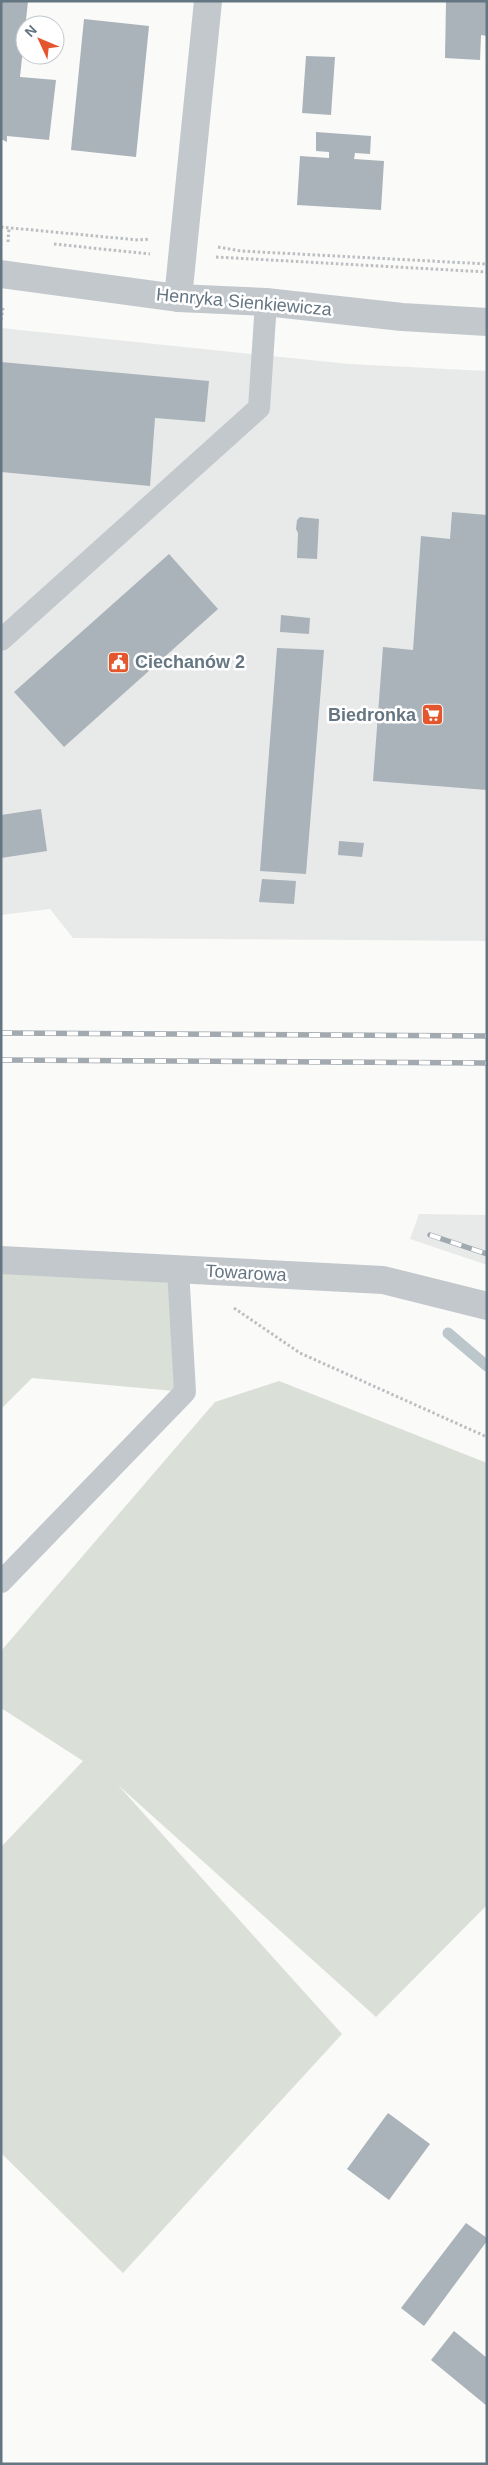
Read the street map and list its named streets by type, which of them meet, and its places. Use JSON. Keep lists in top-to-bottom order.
{
  "streets": {
    "street": ["Henryka Sienkiewicza", "Towarowa"]
  },
  "places": {
    "public building": ["Ciechanów 2"],
    "supermarket": ["Biedronka"]
  },
  "north": "top left"
}
